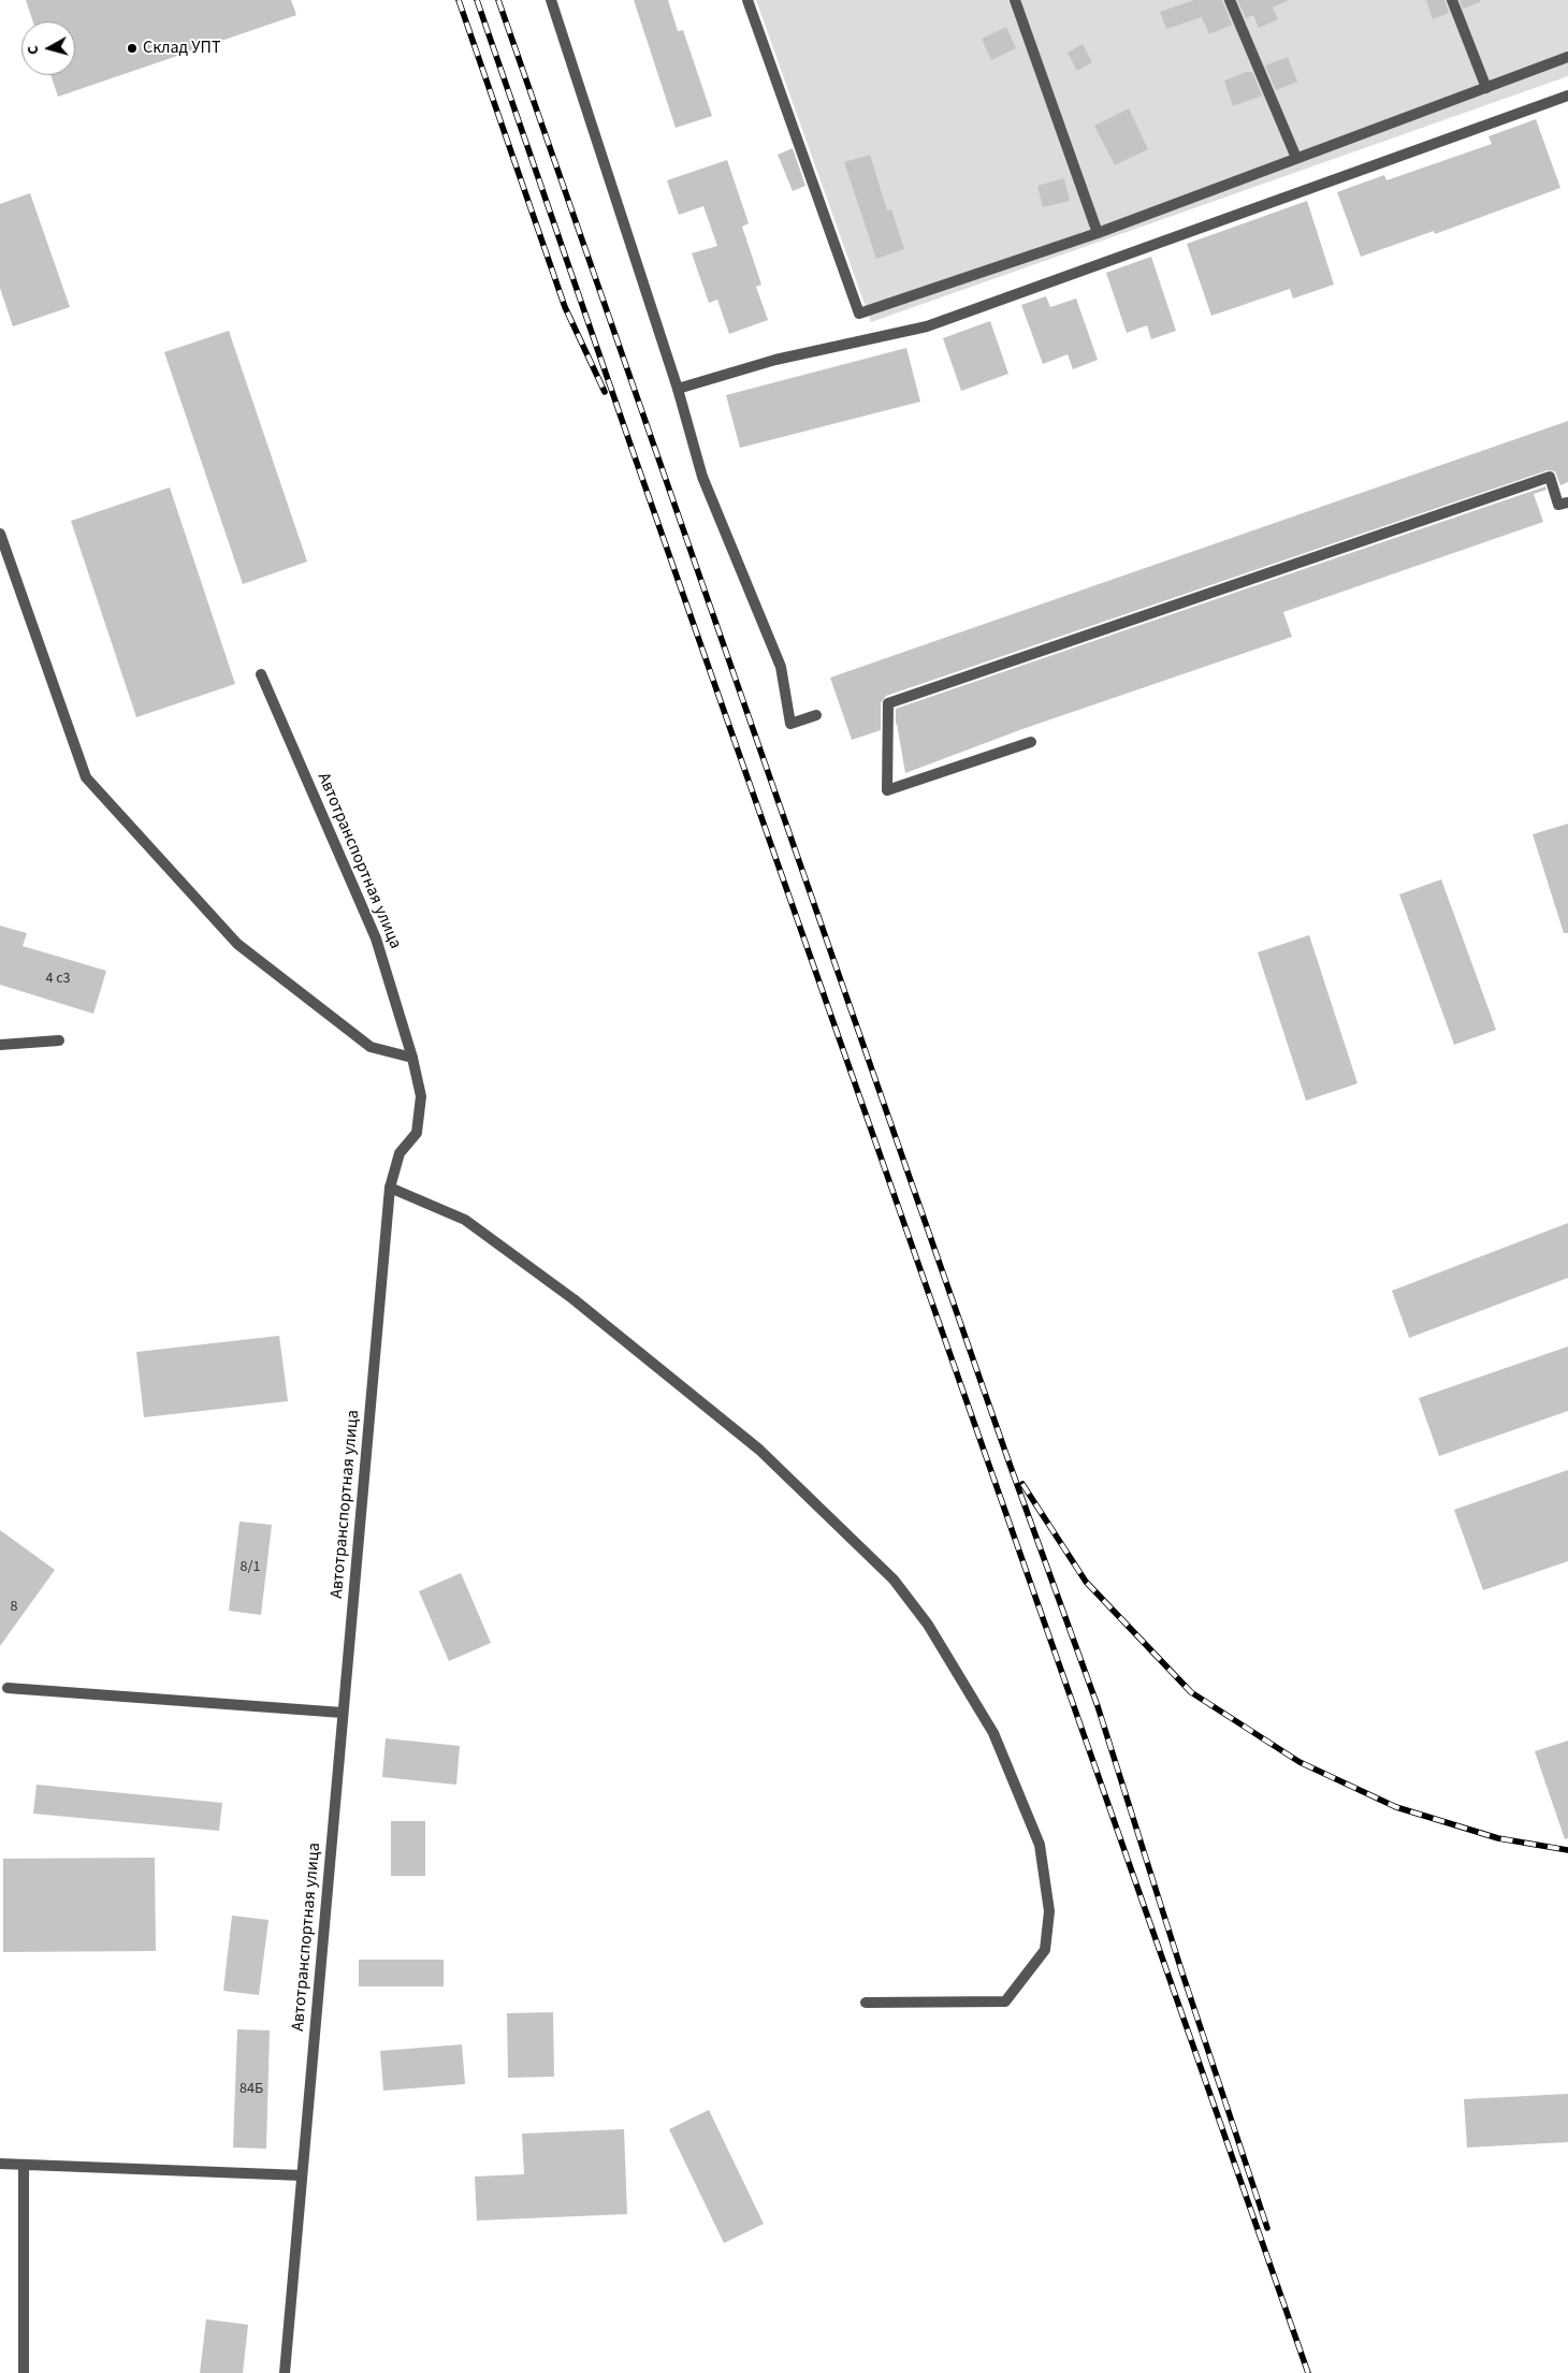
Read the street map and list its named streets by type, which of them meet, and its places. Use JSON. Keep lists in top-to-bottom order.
{
  "streets": {
    "street": ["Автотранспортная улица"]
  },
  "places": ["Склад УПТ"],
  "house_numbers": [
    "4 с3",
    "8/1",
    "8",
    "84Б"
  ],
  "north": "left"
}
